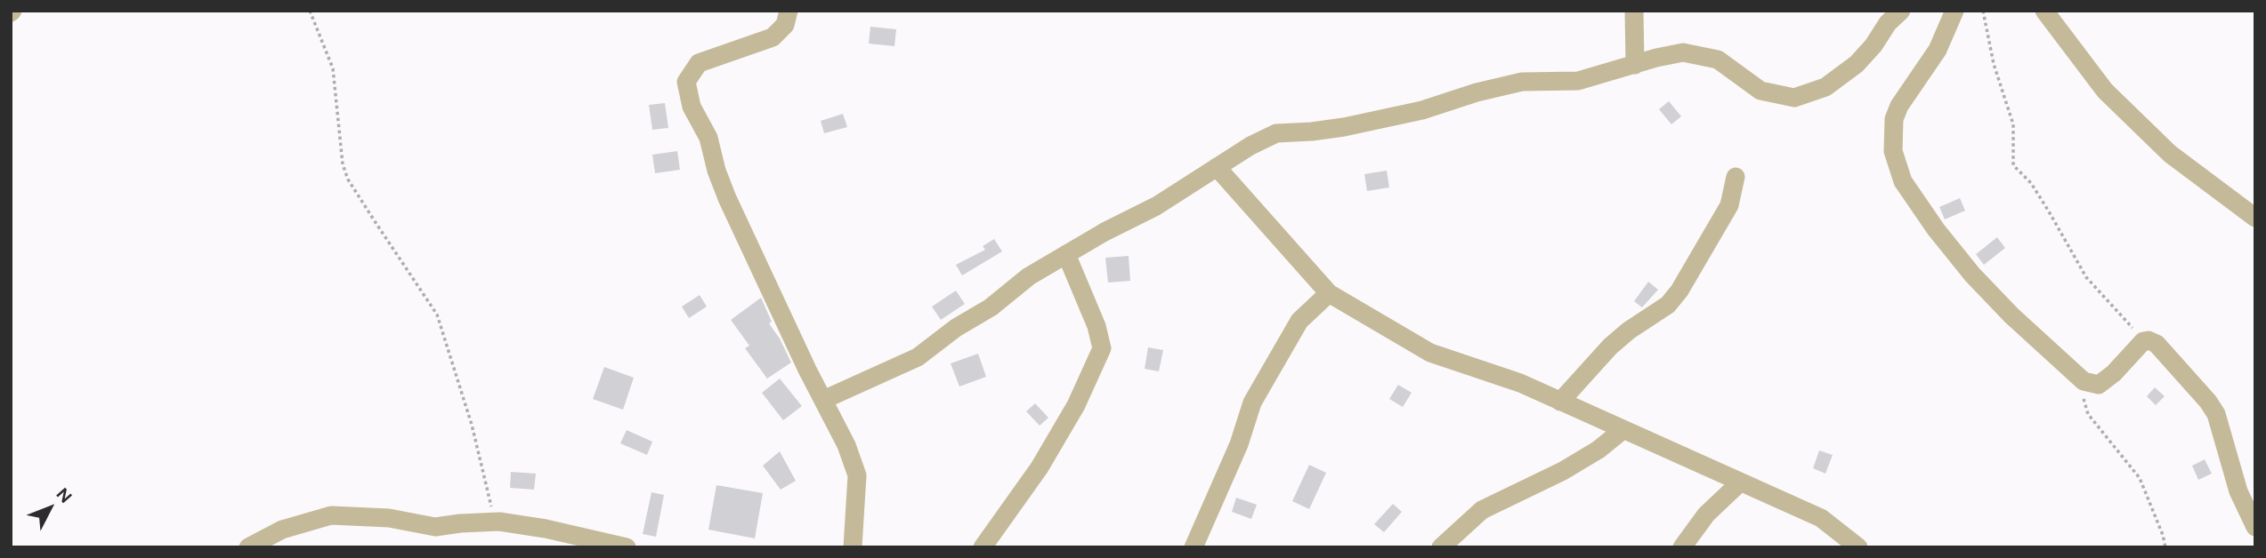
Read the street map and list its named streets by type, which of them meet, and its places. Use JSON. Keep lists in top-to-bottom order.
{
  "north": "top right"
}
